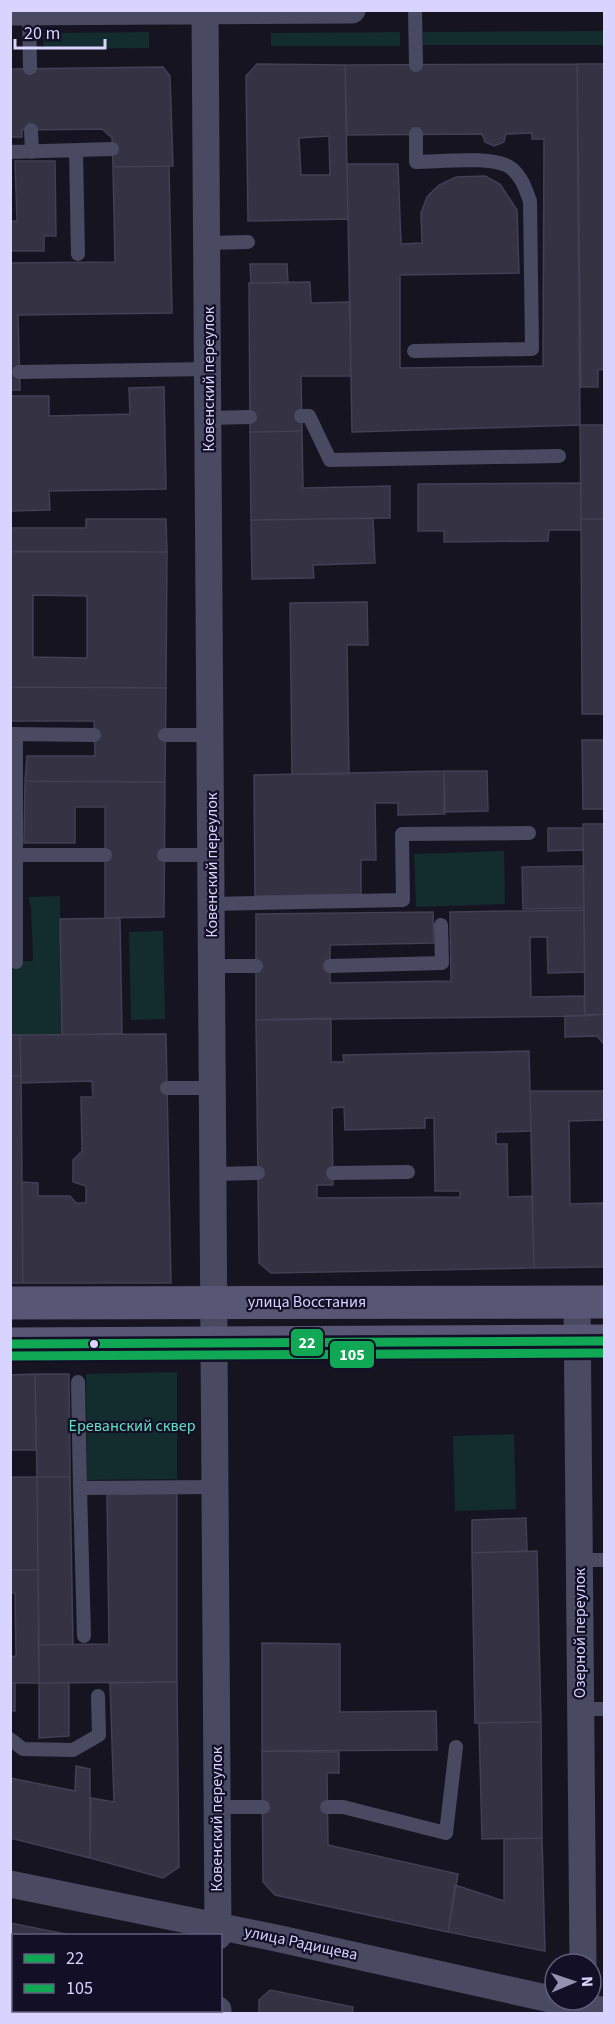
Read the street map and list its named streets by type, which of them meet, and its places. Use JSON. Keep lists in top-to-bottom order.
{
  "streets": {
    "street": [
      "Ковенский переулок",
      "улица Восстания",
      "Озерной переулок",
      "улица Радищева"
    ]
  },
  "crossings": [
    ["Ковенский переулок", "улица Восстания"],
    ["Ковенский переулок", "улица Радищева"],
    ["улица Восстания", "Озерной переулок"]
  ],
  "parks": ["Ереванский сквер"],
  "lines": ["transit line 22", "transit line 105"],
  "legend": ["22", "105"],
  "scale_bar": "20 m",
  "north": "right"
}
